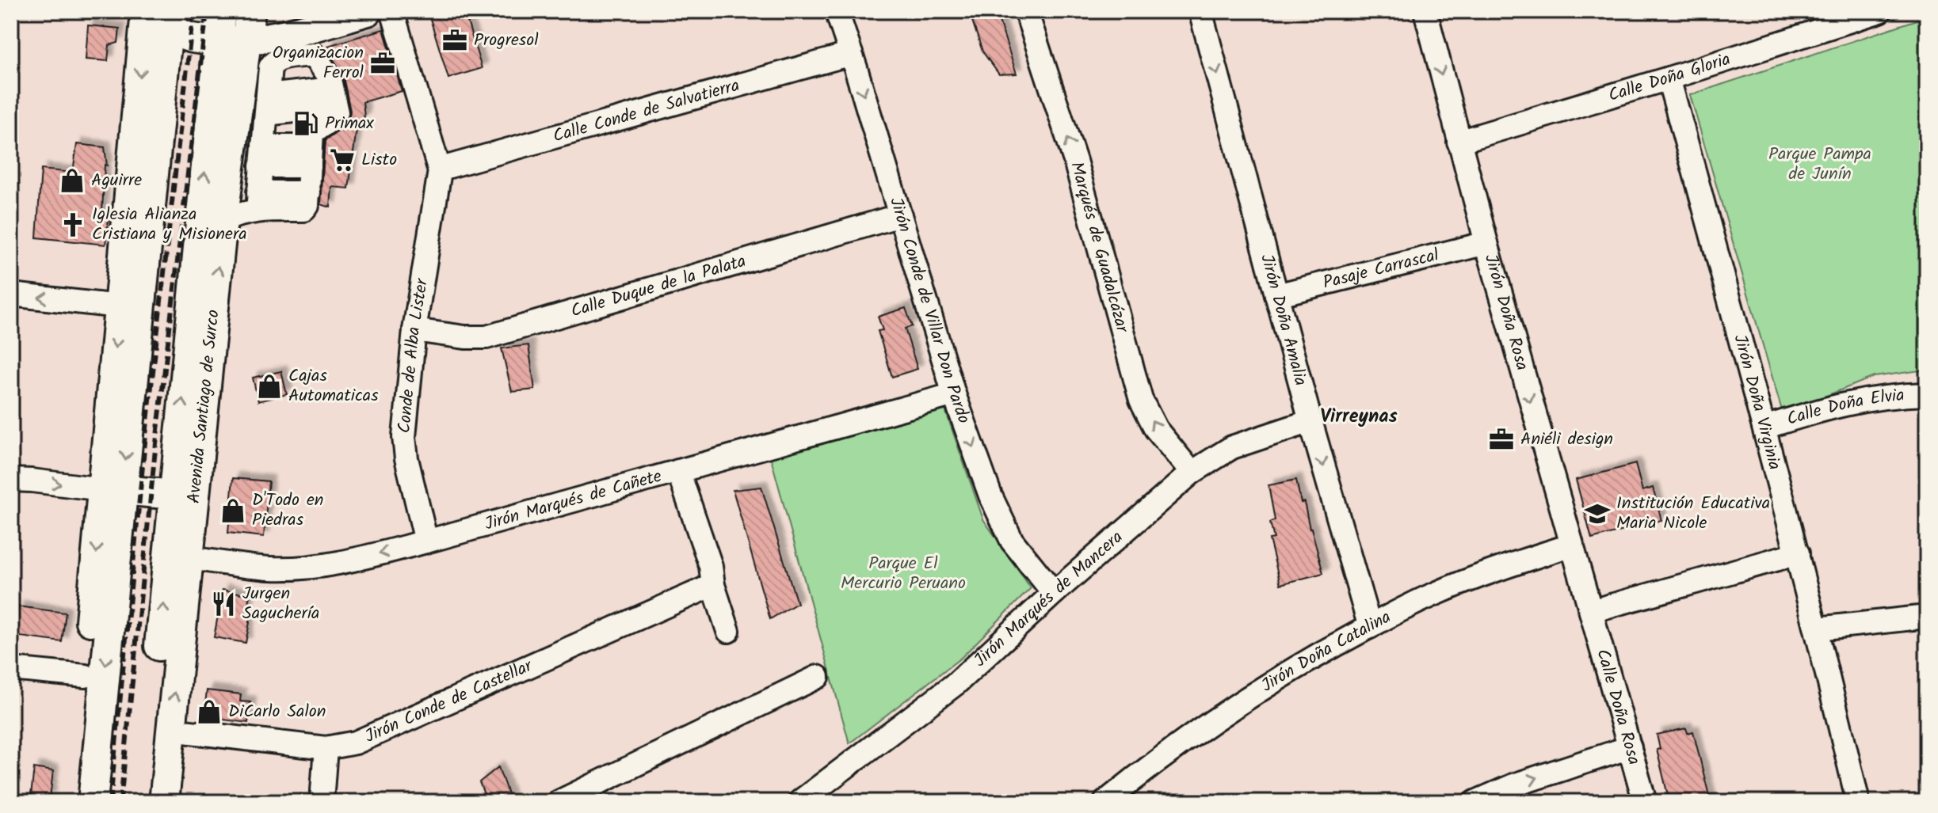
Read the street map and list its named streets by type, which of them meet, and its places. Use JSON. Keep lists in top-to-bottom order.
{
  "streets": {
    "main road": ["Avenida Santiago de Surco"],
    "street": [
      "Calle Doña Gloria",
      "Calle Conde de Salvatierra",
      "Marqués de Guadalcázar",
      "Pasaje Carrascal",
      "Calle Duque de la Palata",
      "Jirón Conde de Villar Don Pardo",
      "Jirón Doña Rosa",
      "Jirón Doña Amalia",
      "Conde de Alba Lister",
      "Jirón Doña Virginia",
      "Calle Doña Elvia",
      "Jirón Marqués de Cañete",
      "Jirón Marqués de Mancera",
      "Jirón Doña Catalina",
      "Jirón Conde de Castellar",
      "Calle Doña Rosa"
    ]
  },
  "crossings": [
    ["Calle Doña Gloria", "Jirón Doña Rosa"],
    ["Calle Doña Gloria", "Jirón Doña Virginia"],
    ["Calle Conde de Salvatierra", "Jirón Conde de Villar Don Pardo"],
    ["Calle Conde de Salvatierra", "Conde de Alba Lister"],
    ["Marqués de Guadalcázar", "Jirón Marqués de Mancera"],
    ["Pasaje Carrascal", "Jirón Doña Rosa"],
    ["Pasaje Carrascal", "Jirón Doña Amalia"],
    ["Calle Duque de la Palata", "Jirón Conde de Villar Don Pardo"],
    ["Calle Duque de la Palata", "Conde de Alba Lister"],
    ["Jirón Conde de Villar Don Pardo", "Jirón Marqués de Cañete"],
    ["Jirón Conde de Villar Don Pardo", "Jirón Marqués de Mancera"],
    ["Jirón Doña Rosa", "Jirón Doña Catalina"],
    ["Jirón Doña Rosa", "Calle Doña Rosa"],
    ["Jirón Doña Amalia", "Jirón Marqués de Mancera"],
    ["Jirón Doña Amalia", "Jirón Doña Catalina"],
    ["Conde de Alba Lister", "Jirón Marqués de Cañete"],
    ["Jirón Doña Virginia", "Calle Doña Elvia"],
    ["Avenida Santiago de Surco", "Jirón Marqués de Cañete"],
    ["Avenida Santiago de Surco", "Jirón Conde de Castellar"]
  ],
  "one_way": [
    "Marqués de Guadalcázar",
    "Jirón Conde de Villar Don Pardo",
    "Jirón Doña Rosa",
    "Jirón Doña Amalia"
  ],
  "districts": ["Virreynas"],
  "parks": ["Parque Pampa de Junín", "Parque El Mercurio Peruano"],
  "places": {
    "office": ["Progresol", "Organizacion Ferrol", "Aniéli design"],
    "fuel station": ["Primax"],
    "supermarket": ["Listo"],
    "shop": [
      "Aguirre",
      "Cajas Automaticas",
      "D'Todo en Piedras",
      "DiCarlo Salon"
    ],
    "church": ["Iglesia Alianza Cristiana y Misionera"],
    "school or university": ["Institución Educativa Maria Nicole"],
    "restaurant": ["Jurgen Saguchería"]
  }
}
